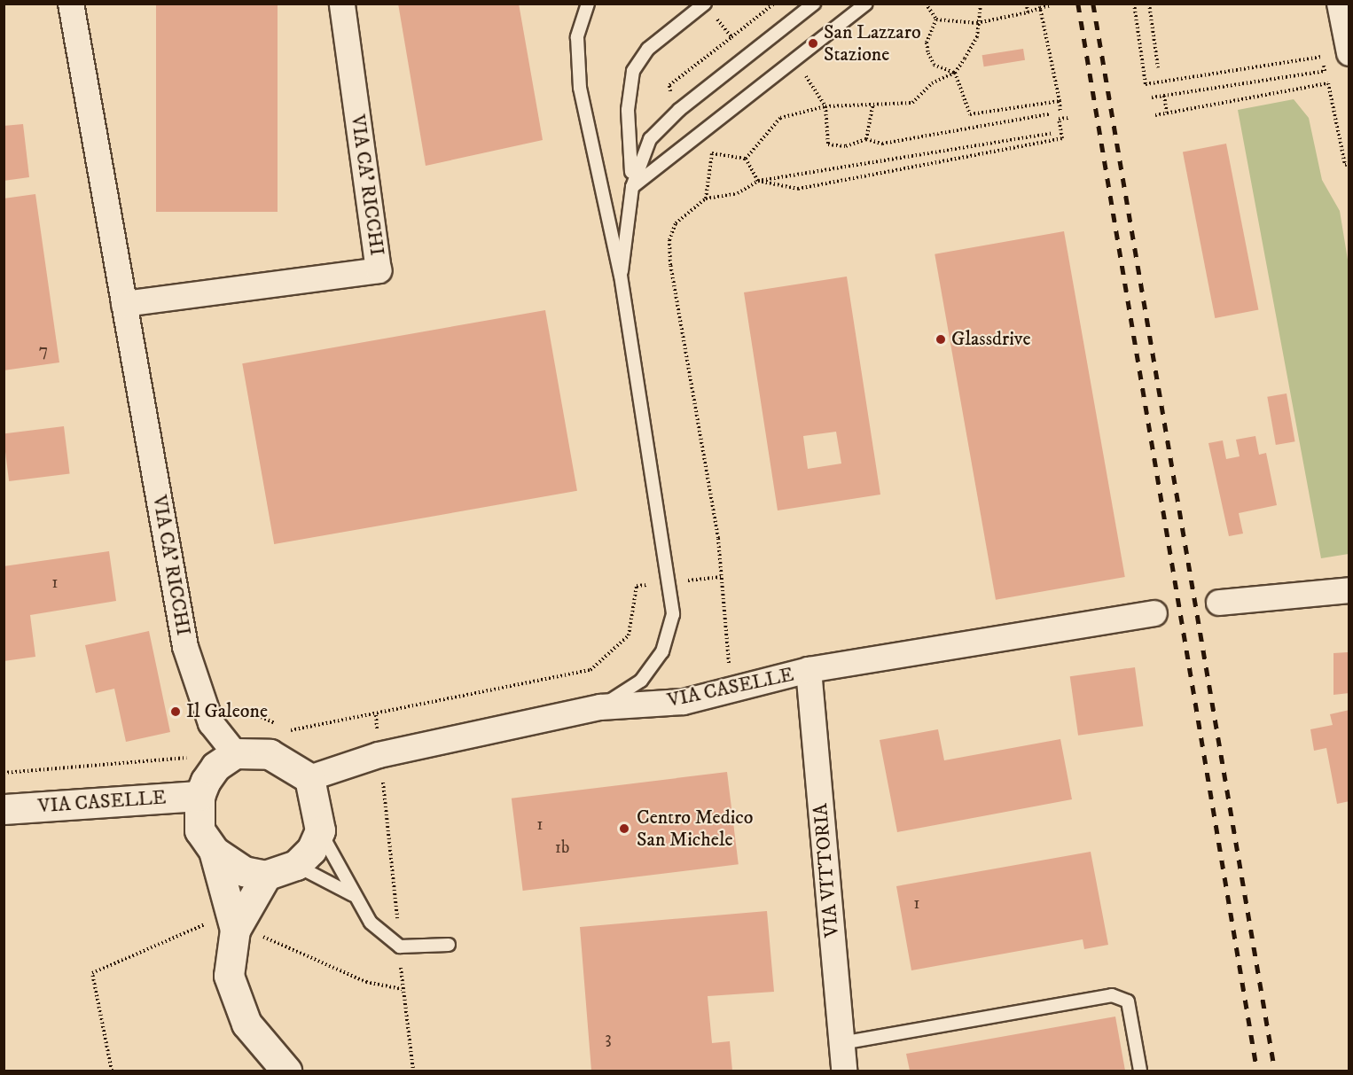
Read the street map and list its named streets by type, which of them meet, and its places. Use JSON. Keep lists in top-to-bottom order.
{
  "streets": {
    "street": ["VIA CA' RICCHI", "VIA CASELLE", "VIA VITTORIA"]
  },
  "crossings": [
    ["VIA CA' RICCHI", "VIA CASELLE"],
    ["VIA CASELLE", "VIA VITTORIA"]
  ],
  "places": [
    "San Lazzaro Stazione",
    "Glassdrive",
    "Il Galeone",
    "Centro Medico San Michele"
  ],
  "house_numbers": [
    "7",
    "1",
    "1",
    "1b",
    "1",
    "3"
  ]
}
